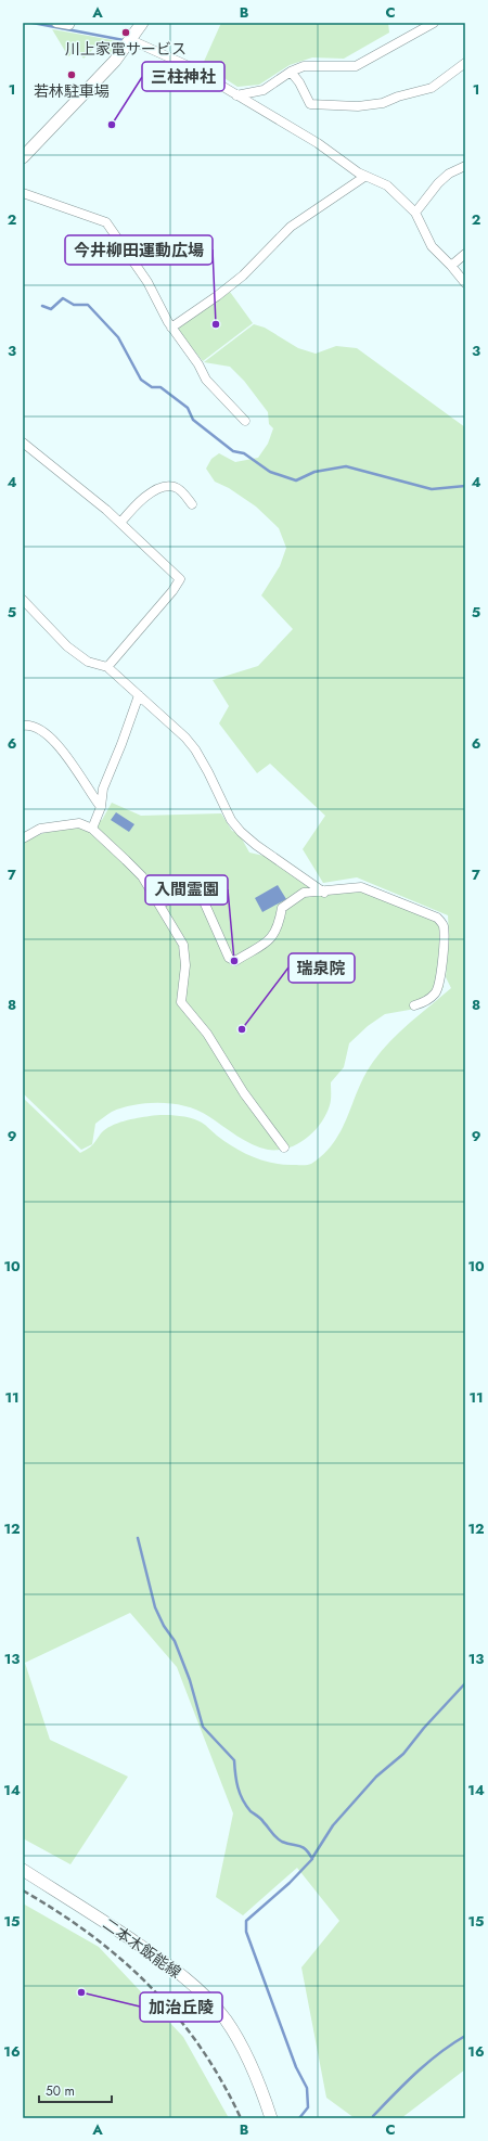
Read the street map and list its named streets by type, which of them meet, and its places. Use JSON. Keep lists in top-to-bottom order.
{
  "streets": {
    "main road": ["二本木飯能線"]
  },
  "places": [
    "川上家電サービス",
    "若林駐車場",
    "三柱神社",
    "今井柳田運動広場",
    "入間霊園",
    "瑞泉院",
    "加治丘陵"
  ],
  "scale_bar": "50 m",
  "grid": {
    "columns": ["A", "B", "C"],
    "rows": [
      "1",
      "2",
      "3",
      "4",
      "5",
      "6",
      "7",
      "8",
      "9",
      "10",
      "11",
      "12",
      "13",
      "14",
      "15",
      "16"
    ]
  }
}
